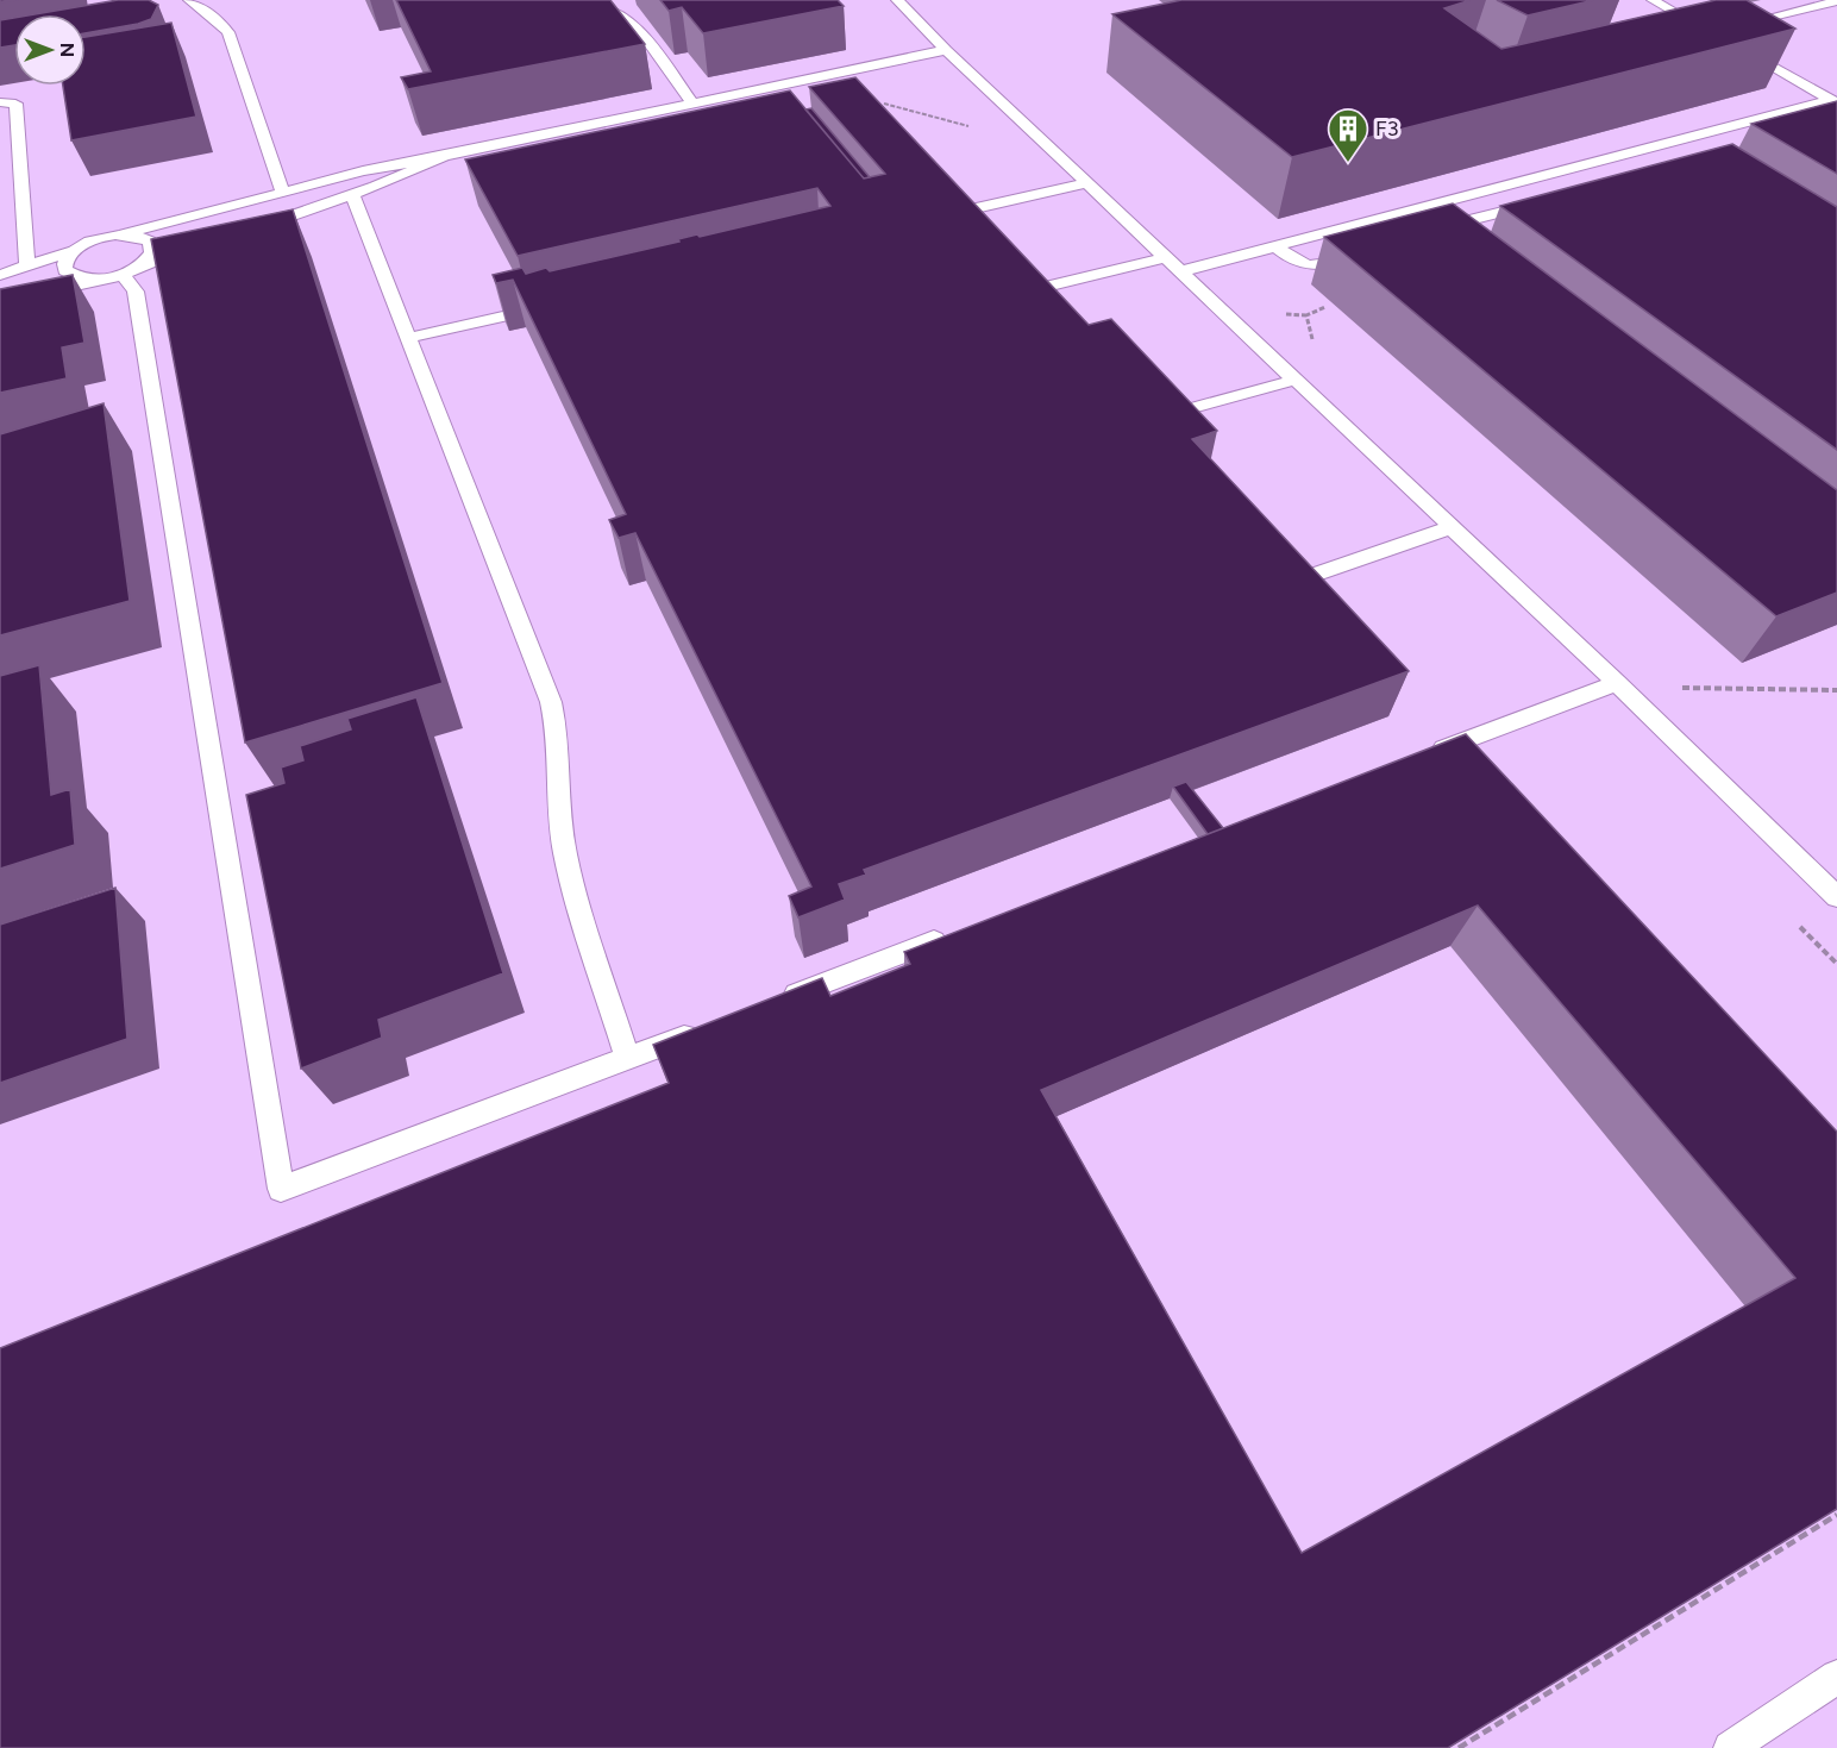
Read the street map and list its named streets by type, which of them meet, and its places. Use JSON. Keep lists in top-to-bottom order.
{
  "places": {
    "building": ["F3"]
  },
  "north": "right"
}
